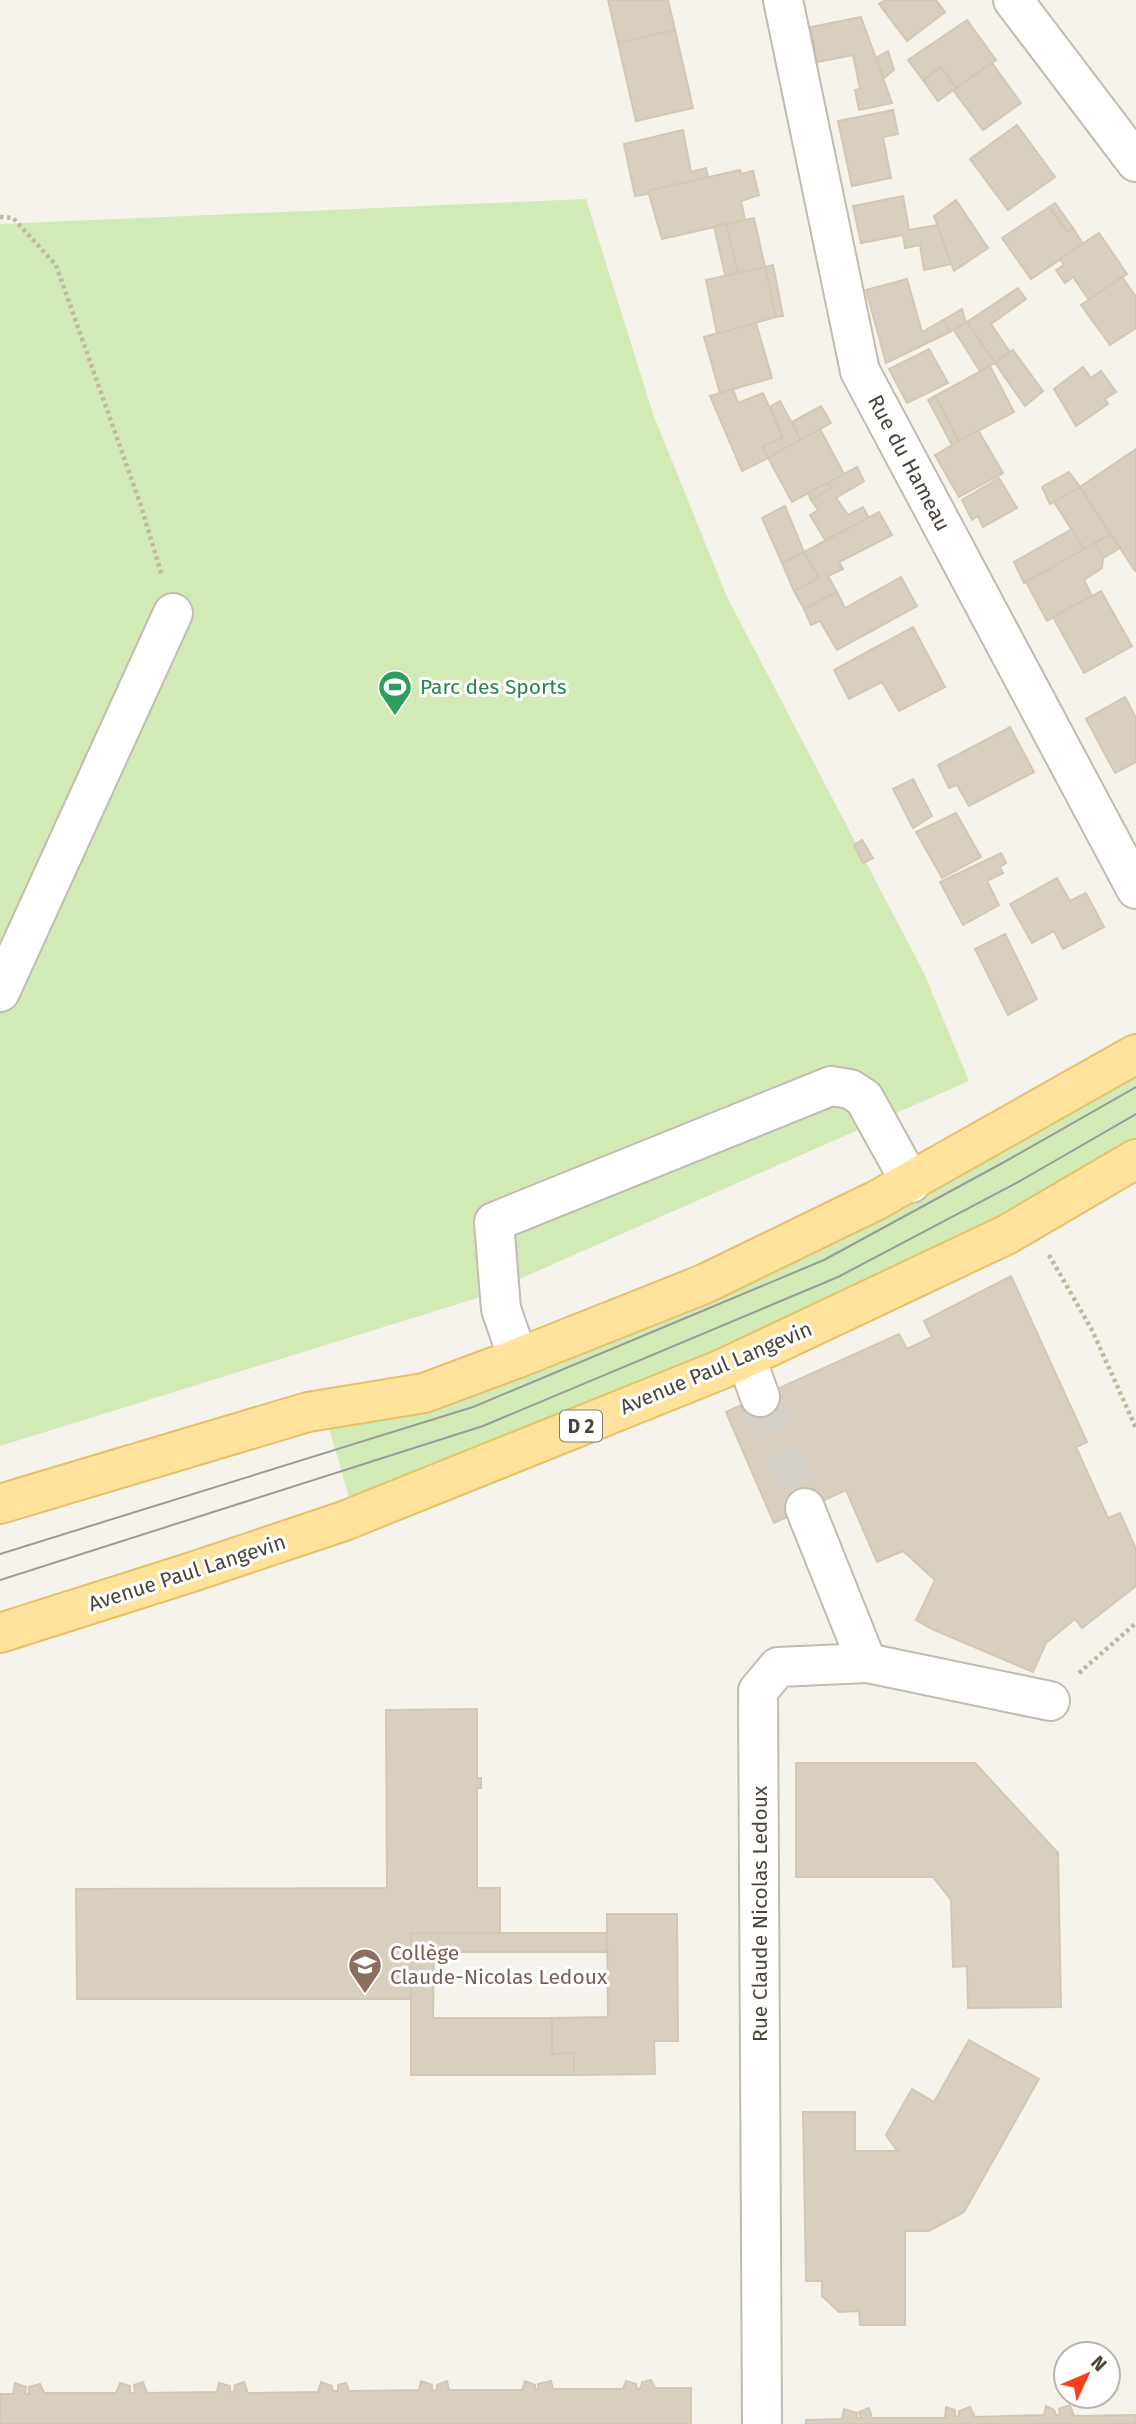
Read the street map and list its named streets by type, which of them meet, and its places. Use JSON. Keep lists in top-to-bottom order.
{
  "streets": {
    "main road": ["Avenue Paul Langevin", "D 2"],
    "street": ["Rue du Hameau", "Rue Claude Nicolas Ledoux"]
  },
  "places": {
    "sports": ["Parc des Sports"],
    "school or university": ["Collège Claude-Nicolas Ledoux"]
  },
  "north": "top right"
}
